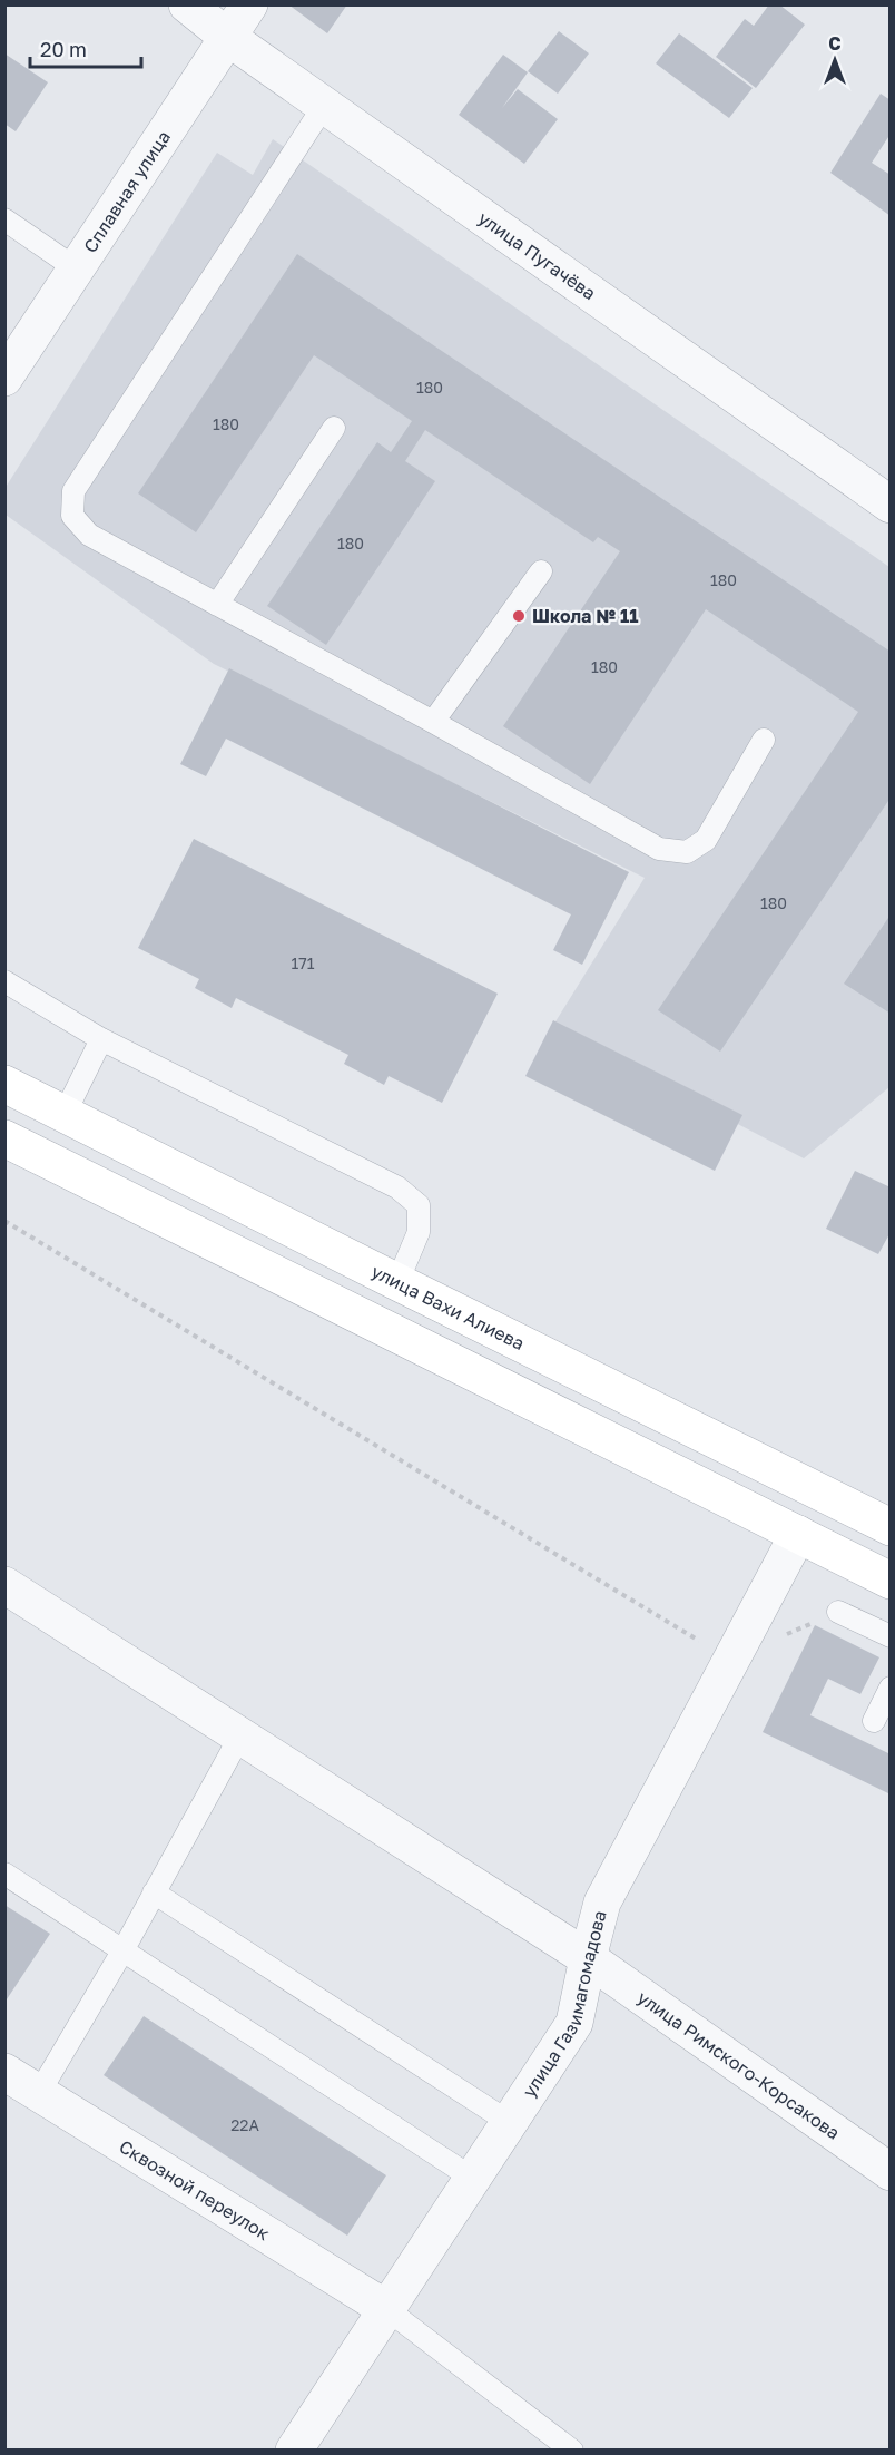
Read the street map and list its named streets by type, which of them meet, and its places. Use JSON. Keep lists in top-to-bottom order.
{
  "streets": {
    "main road": ["улица Вахи Алиева"],
    "street": [
      "Сплавная улица",
      "улица Пугачёва",
      "улица Газимагомадова",
      "улица Римского-Корсакова",
      "Сквозной переулок"
    ]
  },
  "crossings": [
    ["Сплавная улица", "улица Пугачёва"],
    ["улица Газимагомадова", "улица Римского-Корсакова"],
    ["улица Газимагомадова", "Сквозной переулок"]
  ],
  "places": ["Школа № 11"],
  "house_numbers": [
    "180",
    "180",
    "180",
    "180",
    "180",
    "180",
    "171",
    "22А"
  ],
  "scale_bar": "20 m",
  "north": "top"
}
